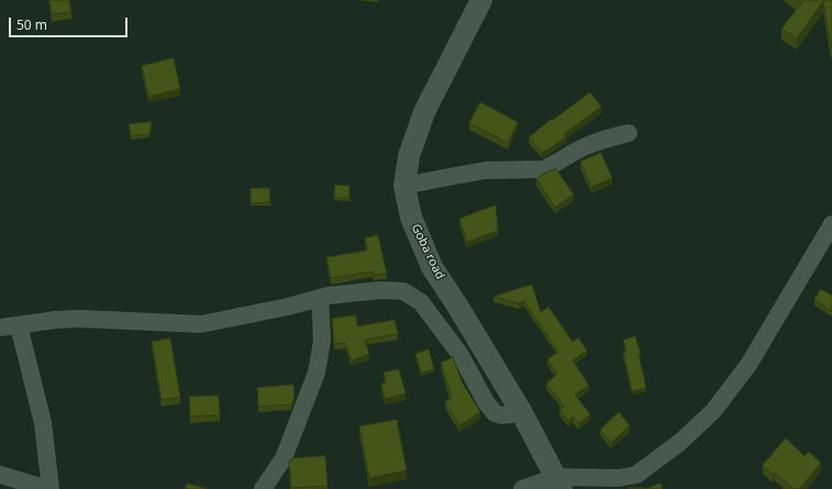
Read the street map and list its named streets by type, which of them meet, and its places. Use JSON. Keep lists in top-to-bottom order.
{
  "streets": {
    "street": ["Goba road"]
  },
  "scale_bar": "50 m"
}
